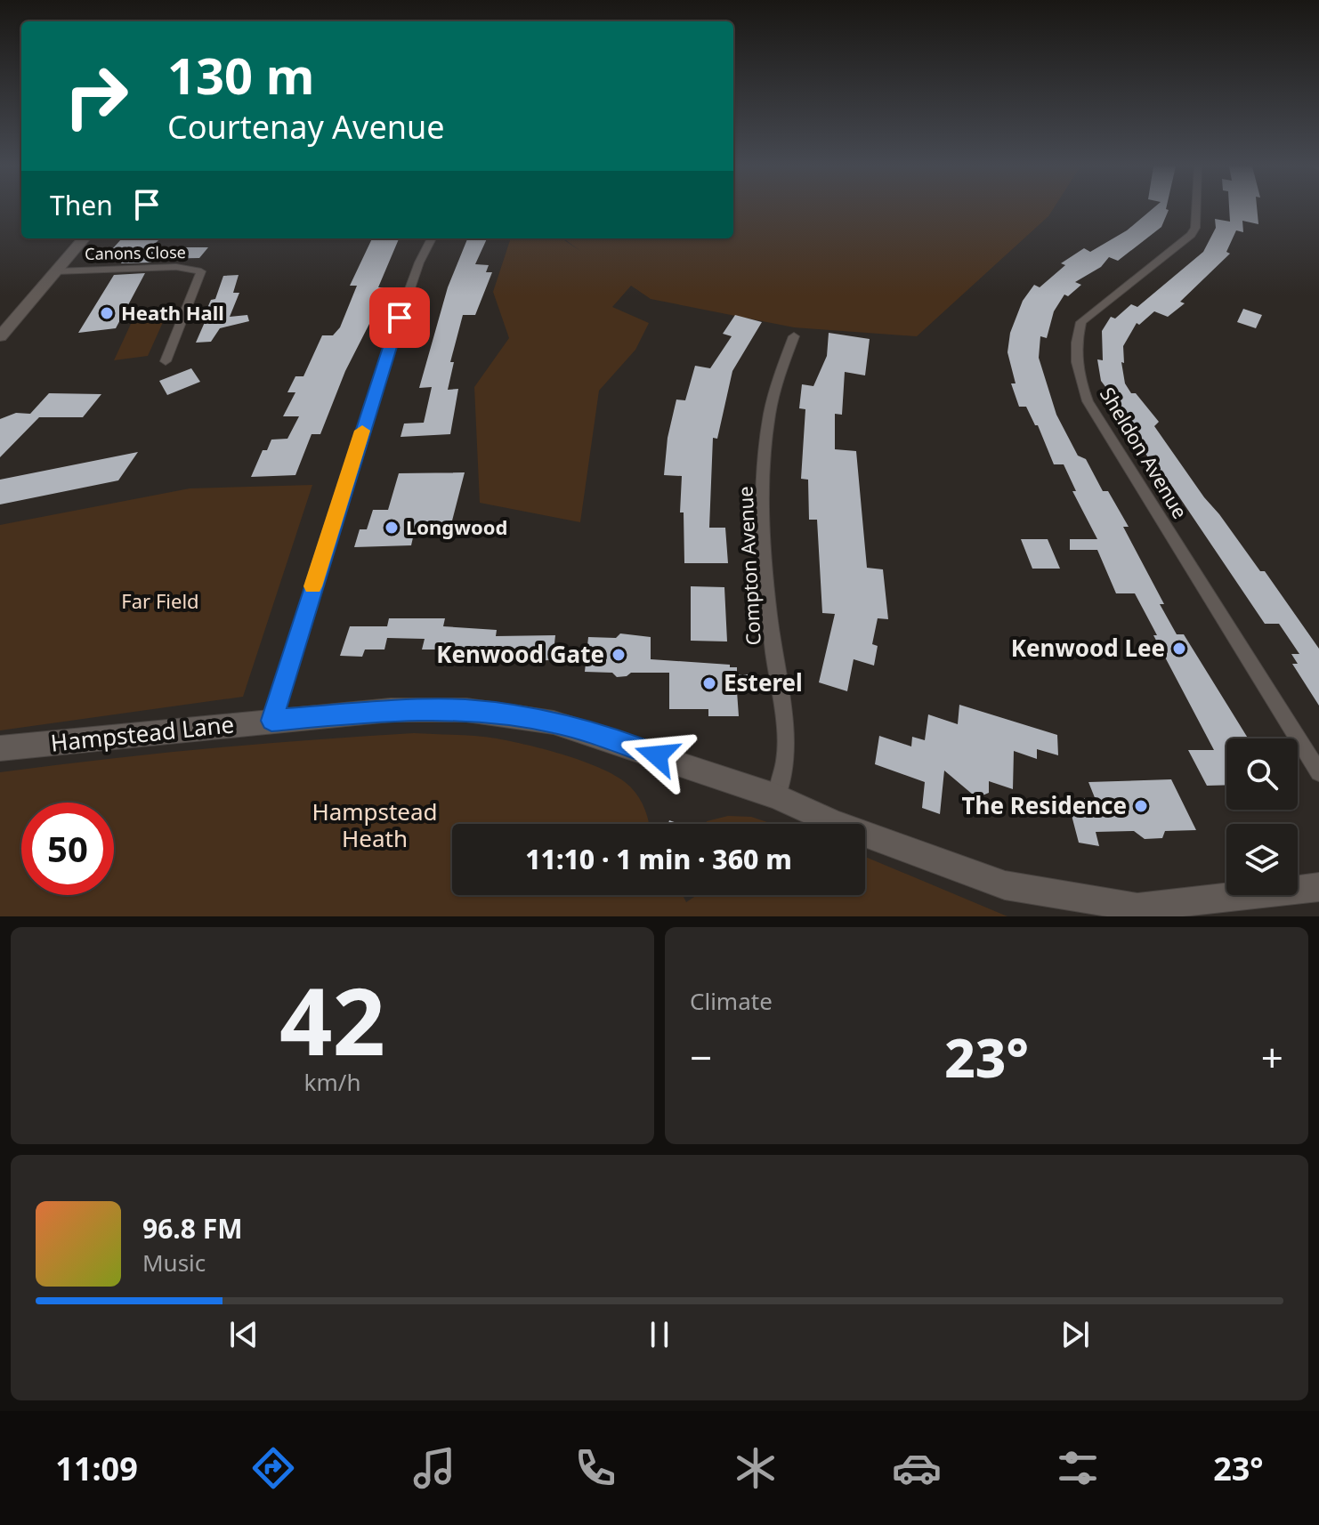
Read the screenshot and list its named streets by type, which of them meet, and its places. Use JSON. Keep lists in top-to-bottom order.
{
  "streets": {
    "main road": ["Hampstead Lane"],
    "street": ["Canons Close", "Sheldon Avenue", "Compton Avenue"]
  },
  "crossings": [
    ["Compton Avenue", "Hampstead Lane"]
  ],
  "parks": ["Far Field", "Hampstead Heath"],
  "places": [
    "Heath Hall",
    "Longwood",
    "Kenwood Lee",
    "Kenwood Gate",
    "Esterel",
    "The Residence"
  ],
  "page": {
    "turn": ["130 m", "Courtenay Avenue"],
    "then": "Then",
    "limit": "50",
    "trip": "11:10 · 1 min · 360 m",
    "tile": [
      ["42", "km/h"],
      "Climate"
    ],
    "heat": ["−", "23°", "+"],
    "song": ["96.8 FM", "Music"],
    "tabs": ["11:09", "23°"]
  }
}
